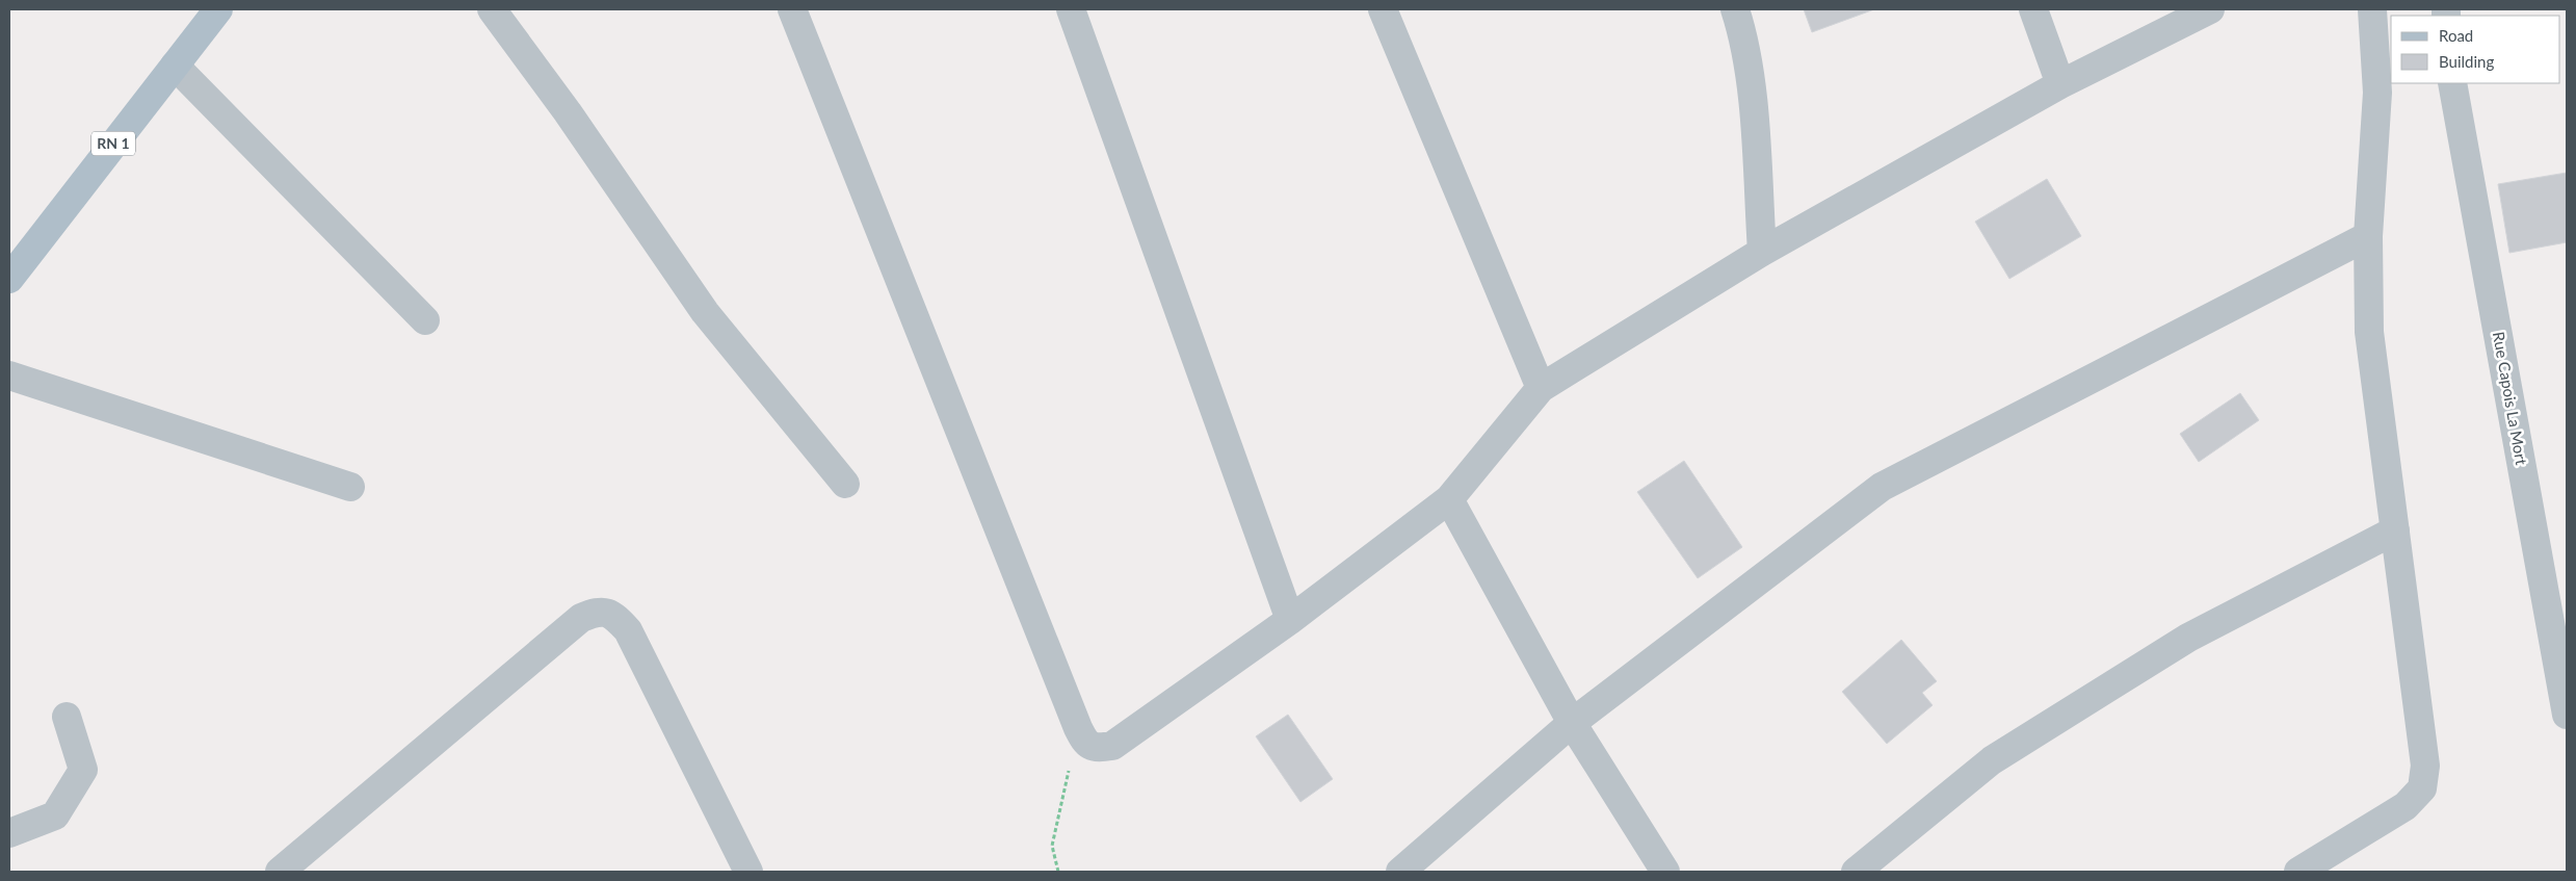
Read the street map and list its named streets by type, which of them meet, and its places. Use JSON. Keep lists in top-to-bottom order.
{
  "streets": {
    "main road": ["RN 1"],
    "street": ["Rue Capois La Mort"]
  },
  "legend": ["Road", "Building"]
}
